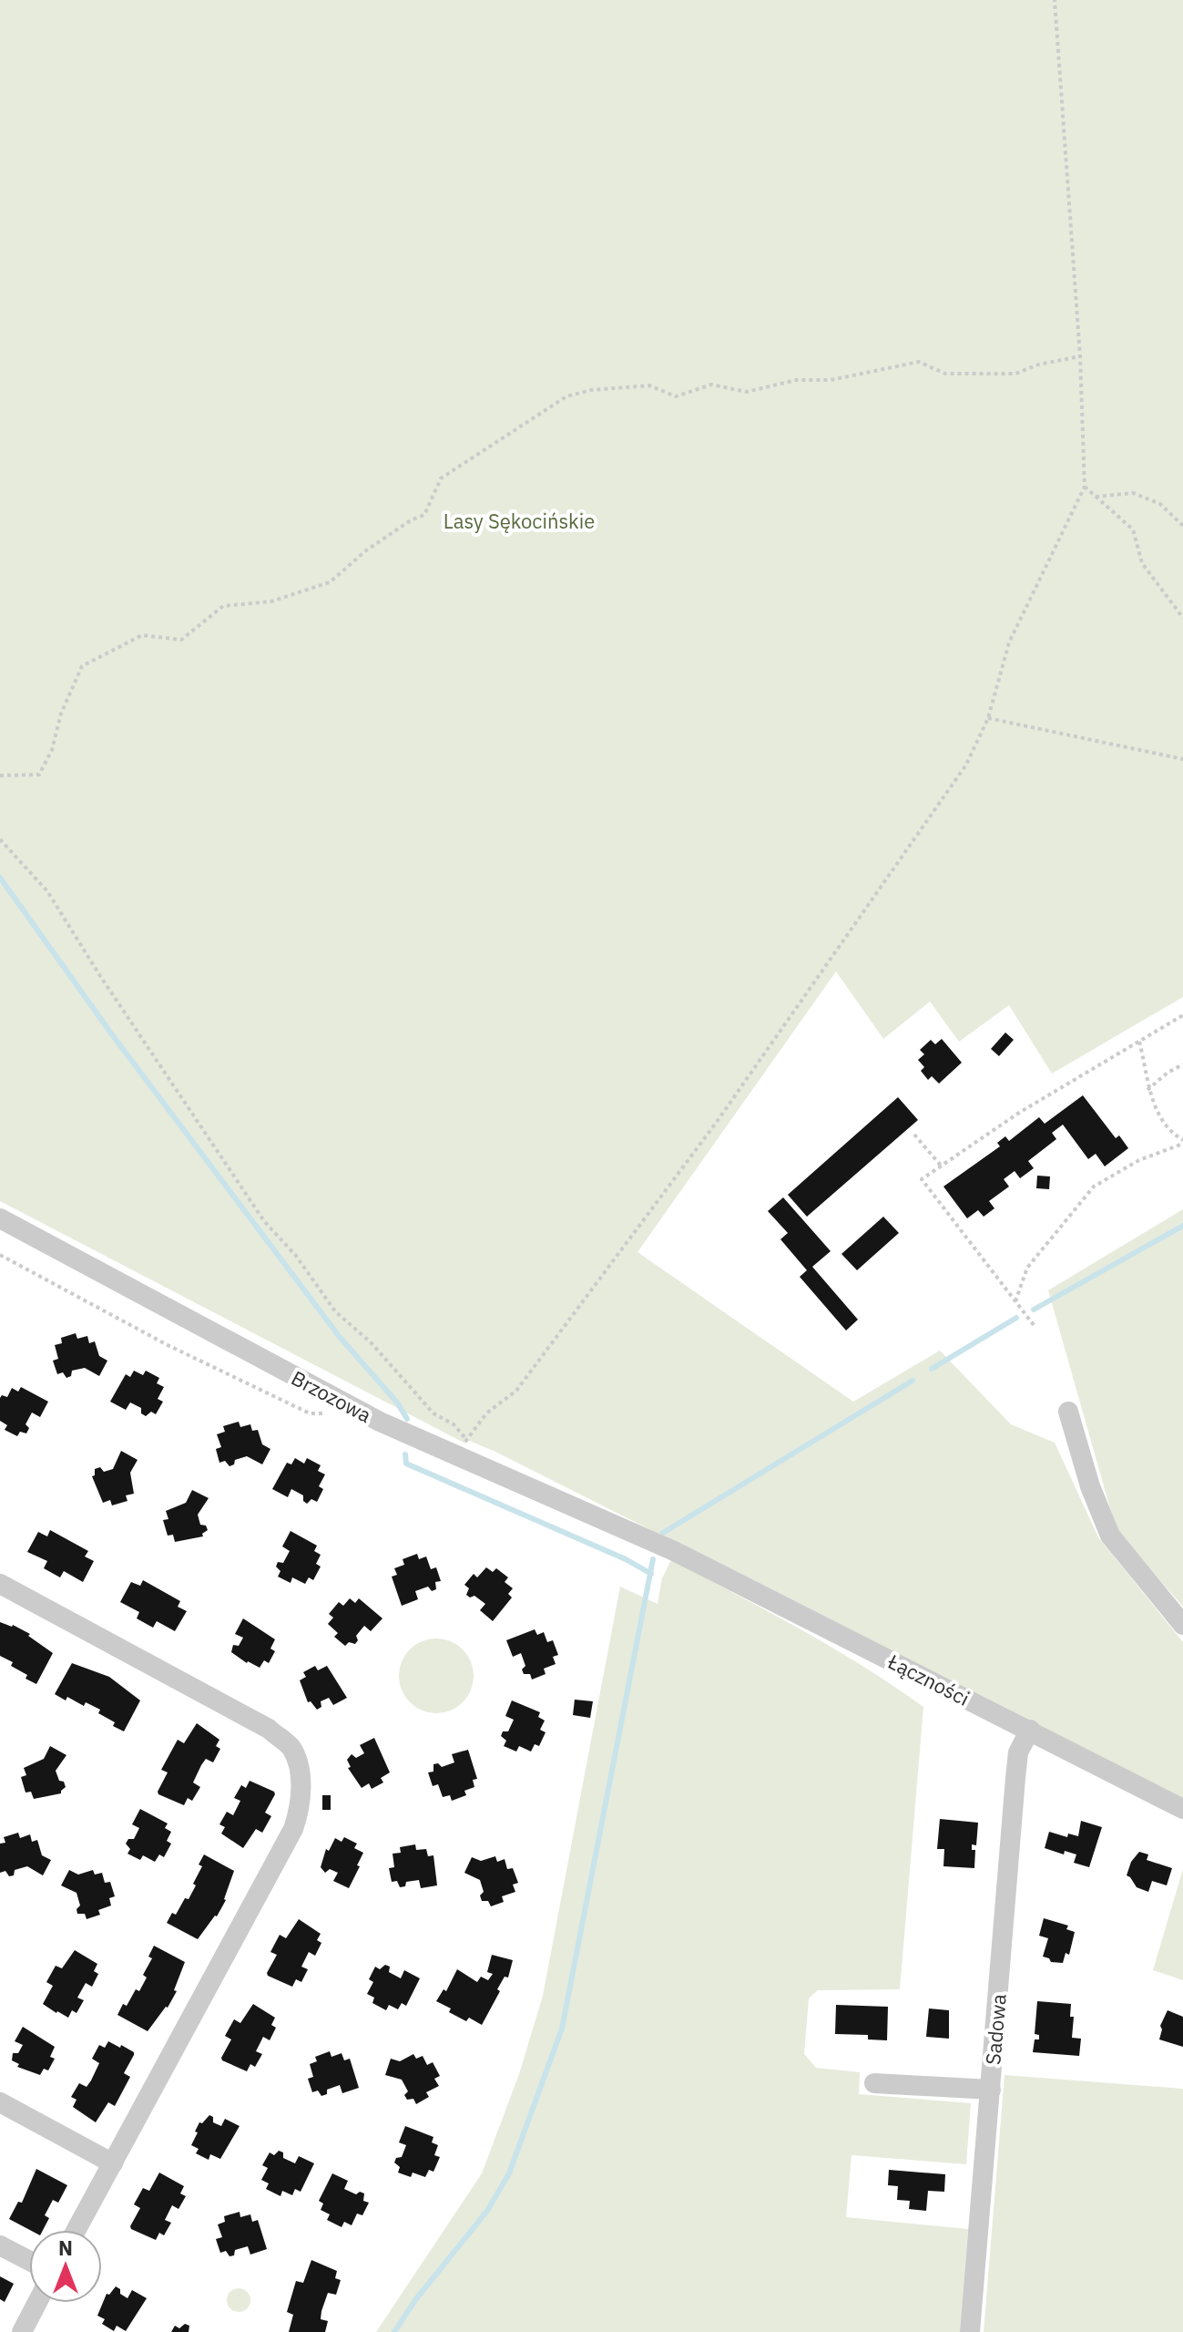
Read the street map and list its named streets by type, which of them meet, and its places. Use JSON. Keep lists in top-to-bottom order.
{
  "streets": {
    "street": ["Brzozowa", "Łączności", "Sadowa"]
  },
  "crossings": [
    ["Brzozowa", "Łączności"],
    ["Łączności", "Sadowa"]
  ],
  "parks": ["Lasy Sękocińskie"],
  "north": "top"
}
